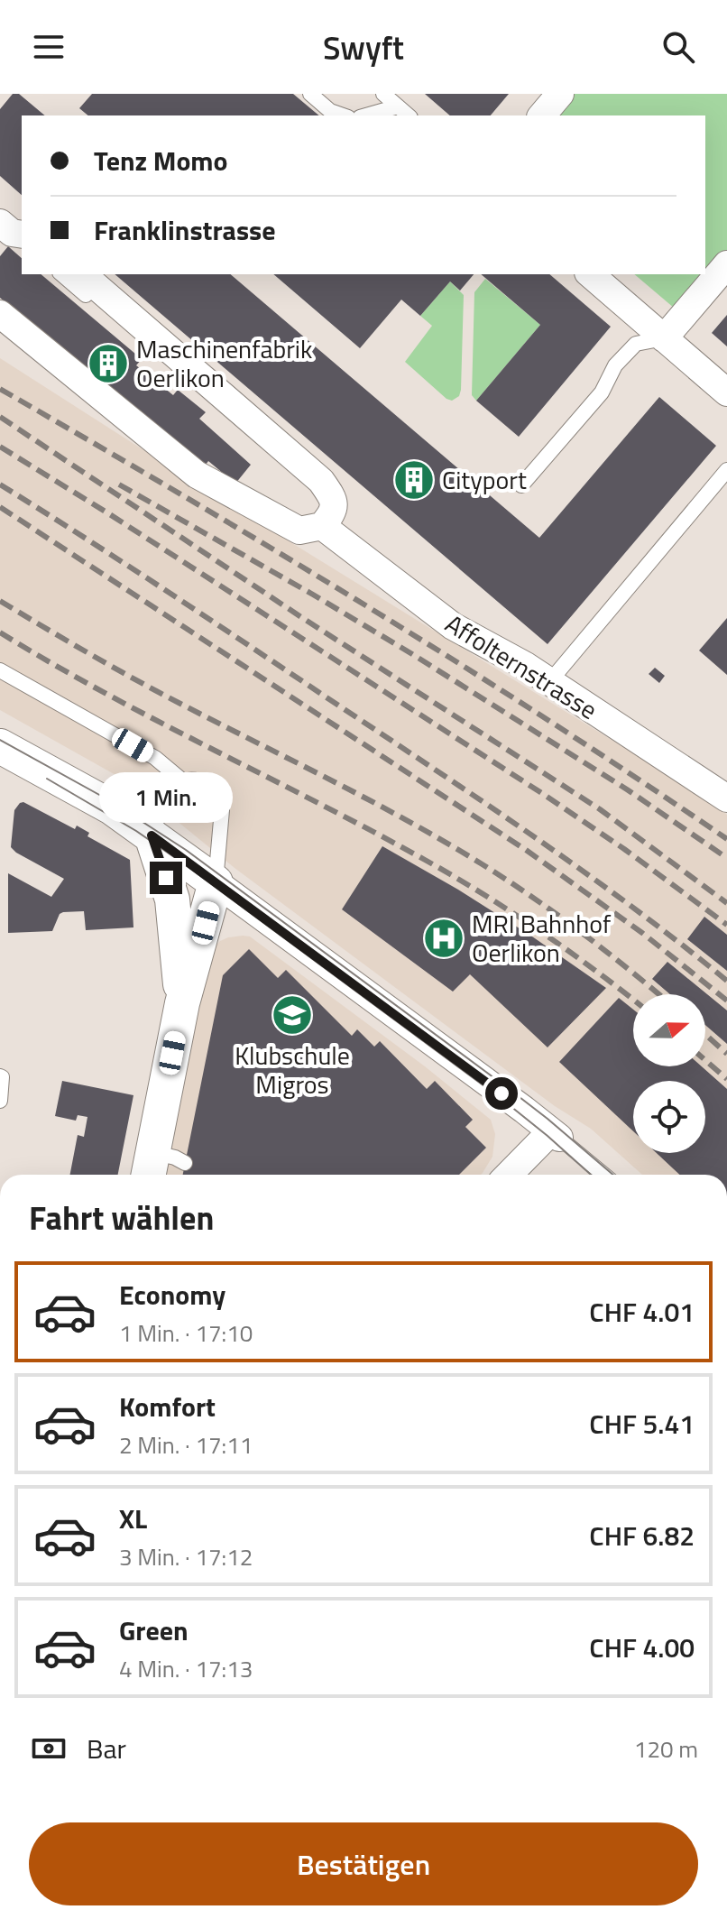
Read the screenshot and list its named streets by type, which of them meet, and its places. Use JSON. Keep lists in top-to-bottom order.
{
  "streets": {
    "street": ["Affolternstrasse"]
  },
  "places": {
    "building": ["Maschinenfabrik Oerlikon", "Cityport"],
    "hospital": ["MRI Bahnhof Oerlikon"],
    "school or university": ["Klubschule Migros"]
  },
  "north": "right",
  "page": {
    "header": "Swyft",
    "banner": ["Tenz Momo", "Franklinstrasse"],
    "bubble": "1 Min.",
    "heading": "Fahrt wählen",
    "list": [
      {
        "name": "Economy",
        "note": "1 Min. · 17:10",
        "value": "CHF 4.01"
      },
      {
        "name": "Komfort",
        "note": "2 Min. · 17:11",
        "value": "CHF 5.41"
      },
      {
        "name": "XL",
        "note": "3 Min. · 17:12",
        "value": "CHF 6.82"
      },
      {
        "name": "Green",
        "note": "4 Min. · 17:13",
        "value": "CHF 4.00"
      }
    ],
    "pay": ["Bar", "120 m"],
    "buttons": "Bestätigen"
  }
}
